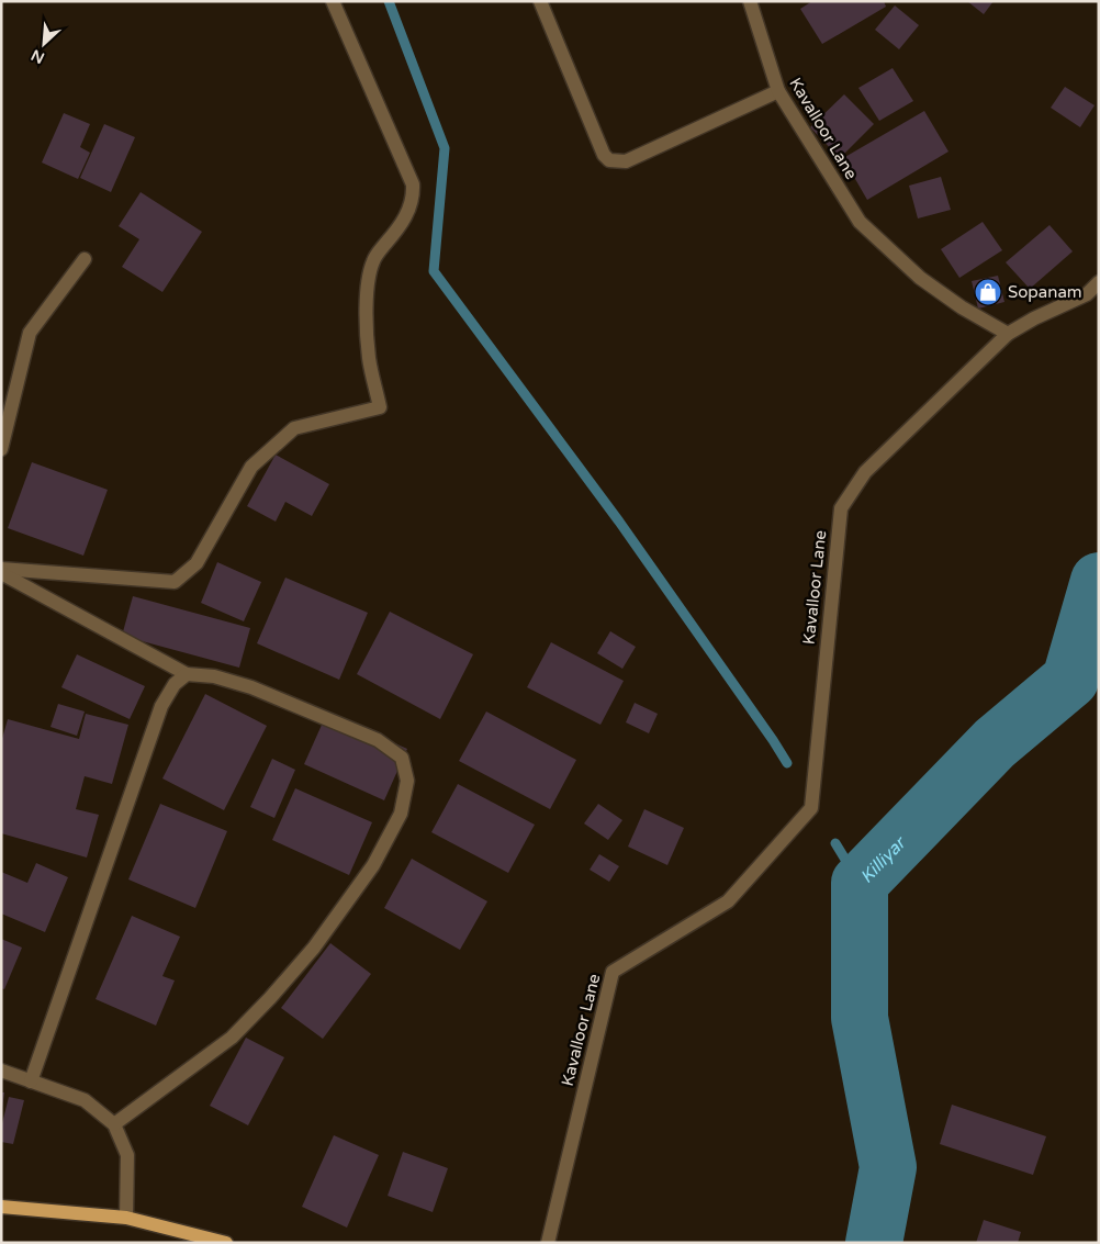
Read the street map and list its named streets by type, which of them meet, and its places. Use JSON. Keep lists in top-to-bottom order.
{
  "streets": {
    "street": ["Kavalloor Lane"]
  },
  "water": ["Killiyar"],
  "places": {
    "shop": ["Sopanam"]
  },
  "north": "bottom left"
}
